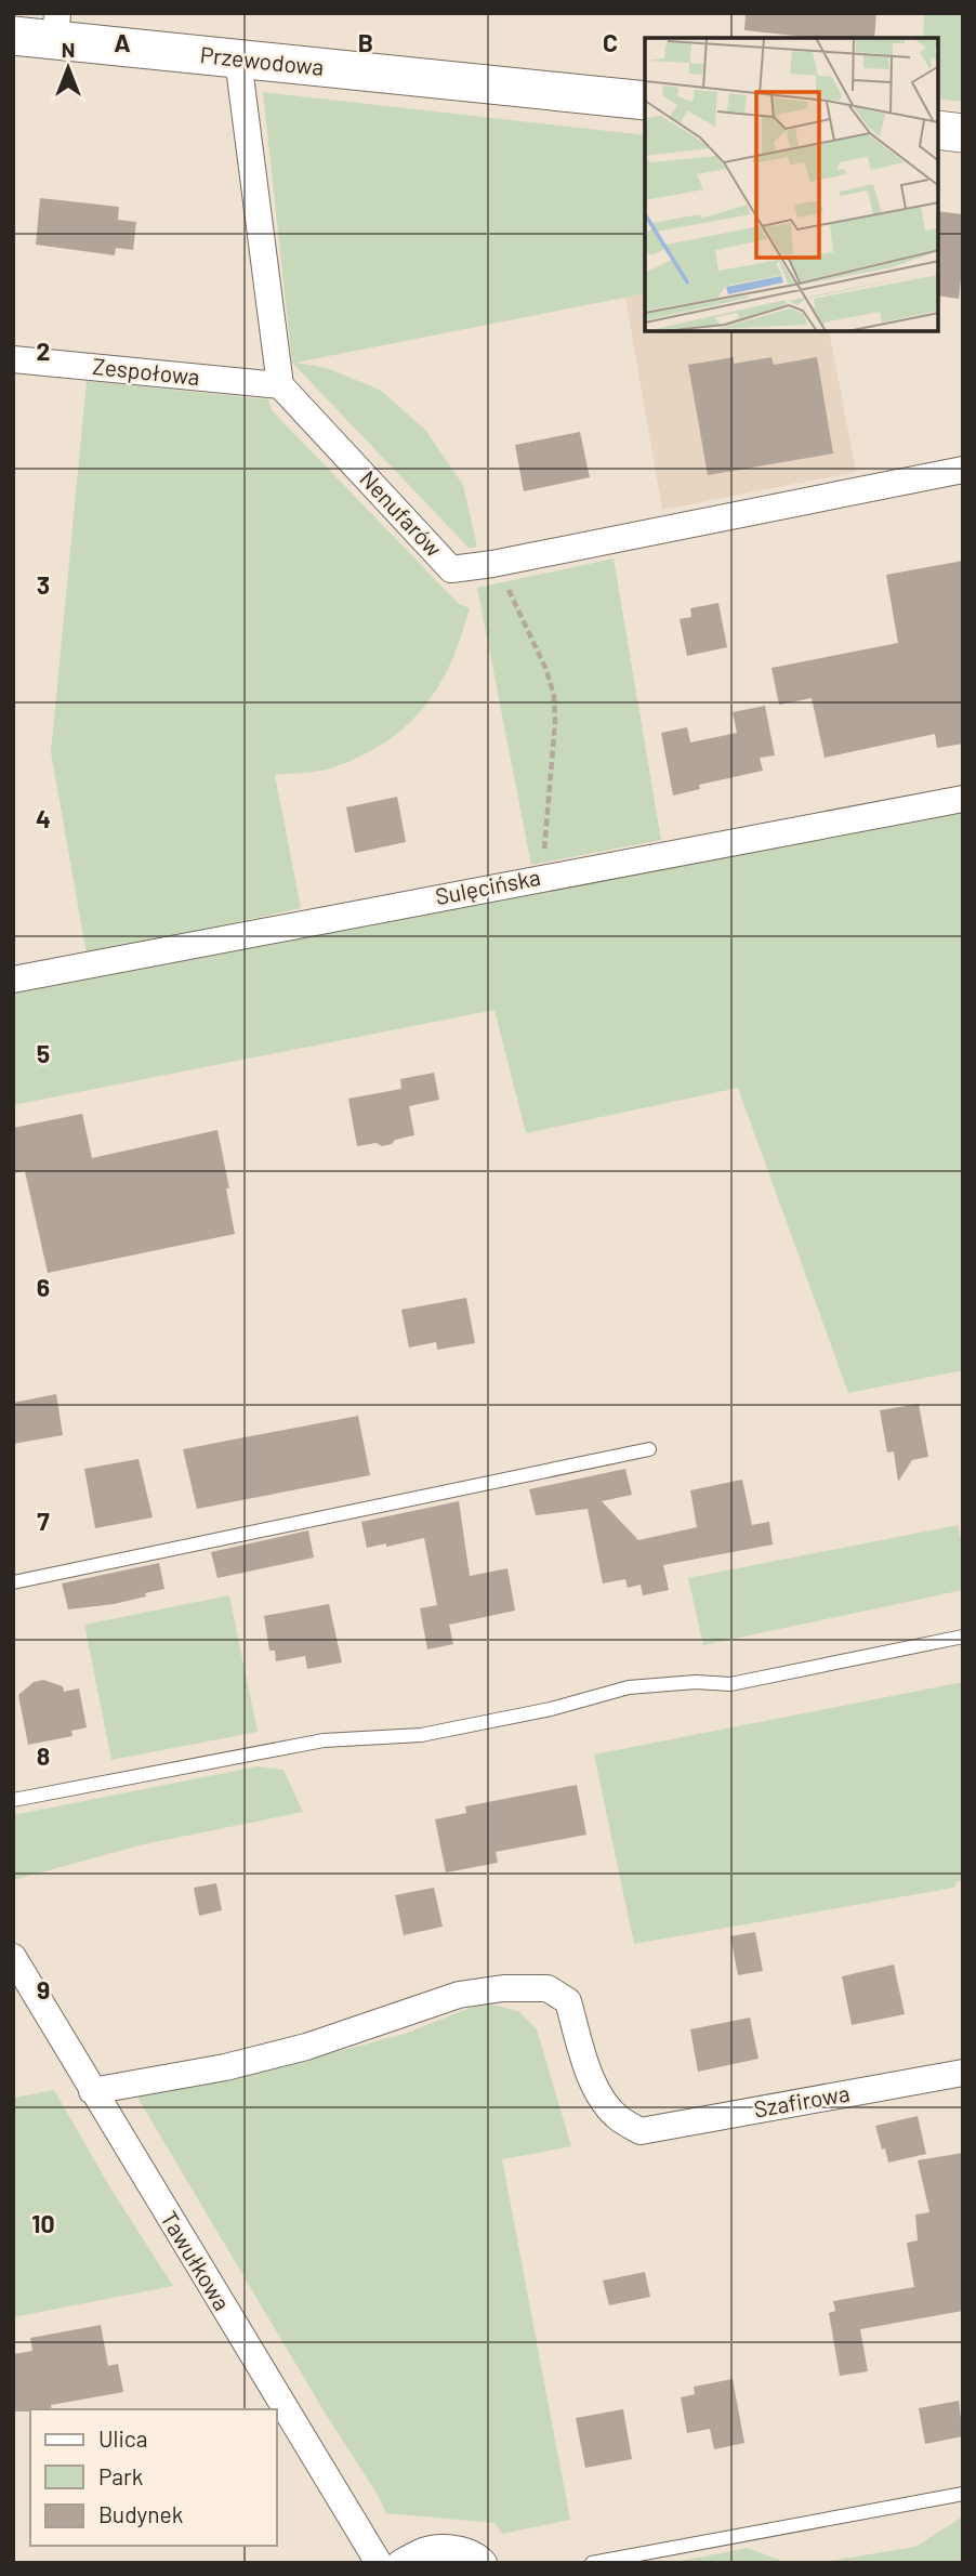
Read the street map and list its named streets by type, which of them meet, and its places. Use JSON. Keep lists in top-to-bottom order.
{
  "streets": {
    "street": [
      "Przewodowa",
      "Zespołowa",
      "Nenufarów",
      "Sulęcińska",
      "Szafirowa",
      "Tawułkowa"
    ]
  },
  "crossings": [
    ["Zespołowa", "Nenufarów"],
    ["Szafirowa", "Tawułkowa"]
  ],
  "legend": ["Ulica", "Park", "Budynek"],
  "north": "top",
  "grid": {
    "columns": ["A", "B", "C"],
    "rows": [
      "2",
      "3",
      "4",
      "5",
      "6",
      "7",
      "8",
      "9",
      "10"
    ]
  }
}
